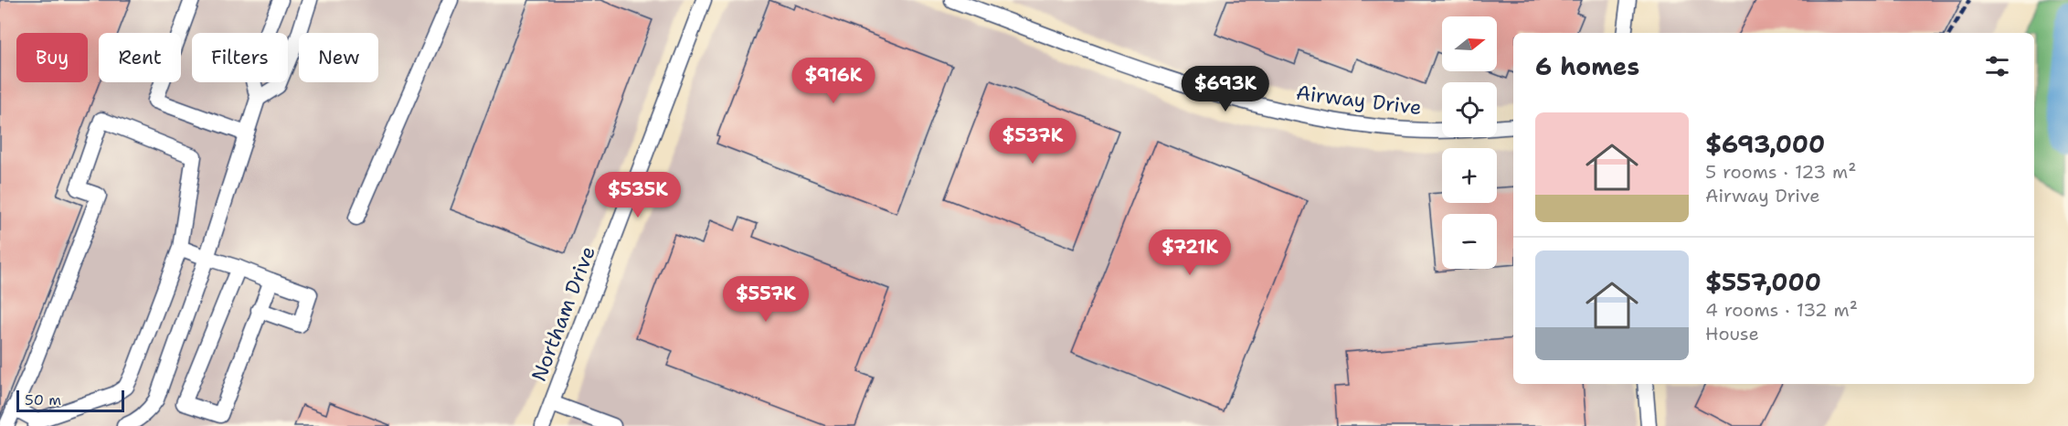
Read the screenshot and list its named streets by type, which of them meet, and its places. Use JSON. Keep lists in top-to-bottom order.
{
  "streets": {
    "street": ["Airway Drive", "Northam Drive"]
  },
  "scale_bar": "50 m",
  "north": "right",
  "page": {
    "map_buttons": ["+", "−"],
    "chip": [
      "Buy",
      "Rent",
      "Filters",
      "New"
    ],
    "heading": "6 homes",
    "price": [
      "$916K",
      "$693K",
      "$537K",
      "$535K",
      "$721K",
      "$557K"
    ],
    "list": [
      {
        "name": "$693,000",
        "note": "5 rooms · 123 m² · Airway Drive"
      },
      {
        "name": "$557,000",
        "note": "4 rooms · 132 m² · House"
      }
    ],
    "scale": "50 m"
  }
}
